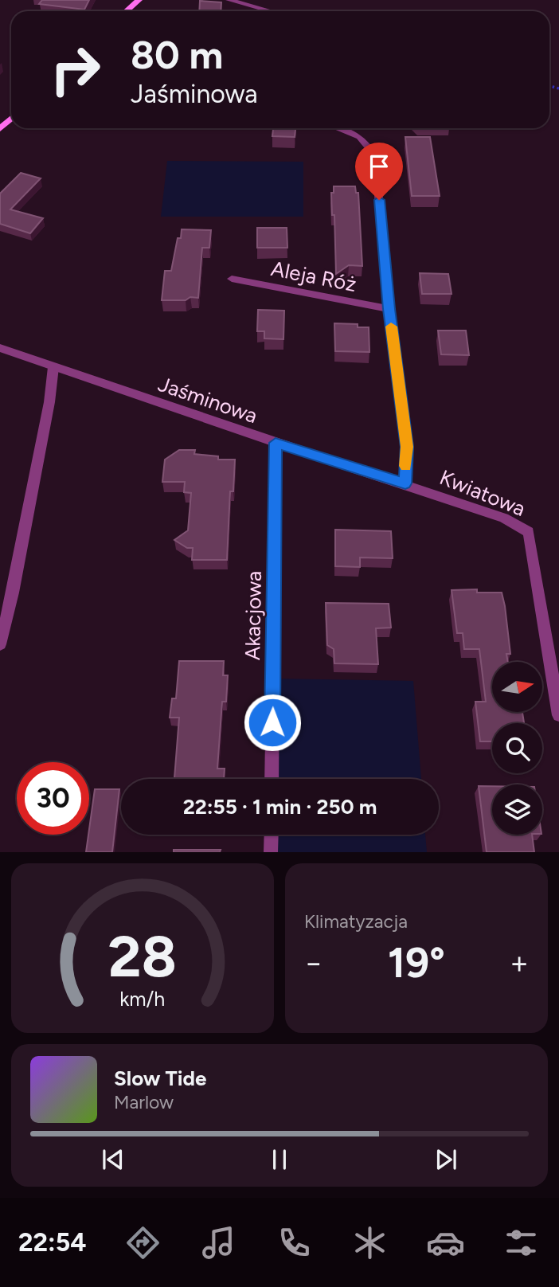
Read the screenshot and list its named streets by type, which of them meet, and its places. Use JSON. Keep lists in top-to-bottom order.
{
  "streets": {
    "street": [
      "Aleja Róż",
      "Jaśminowa",
      "Kwiatowa",
      "Akacjowa"
    ]
  },
  "crossings": [
    ["Aleja Róż", "Jaśminowa"],
    ["Aleja Róż", "Kwiatowa"],
    ["Jaśminowa", "Kwiatowa"],
    ["Jaśminowa", "Akacjowa"]
  ],
  "north": "right",
  "page": {
    "turn": ["80 m", "Jaśminowa"],
    "limit": "30",
    "trip": "22:55 · 1 min · 250 m",
    "tile": "Klimatyzacja",
    "heat": ["−", "19°", "+"],
    "song": ["Slow Tide", "Marlow"],
    "tabs": "22:54",
    "gauge": ["28", "km/h"]
  }
}
